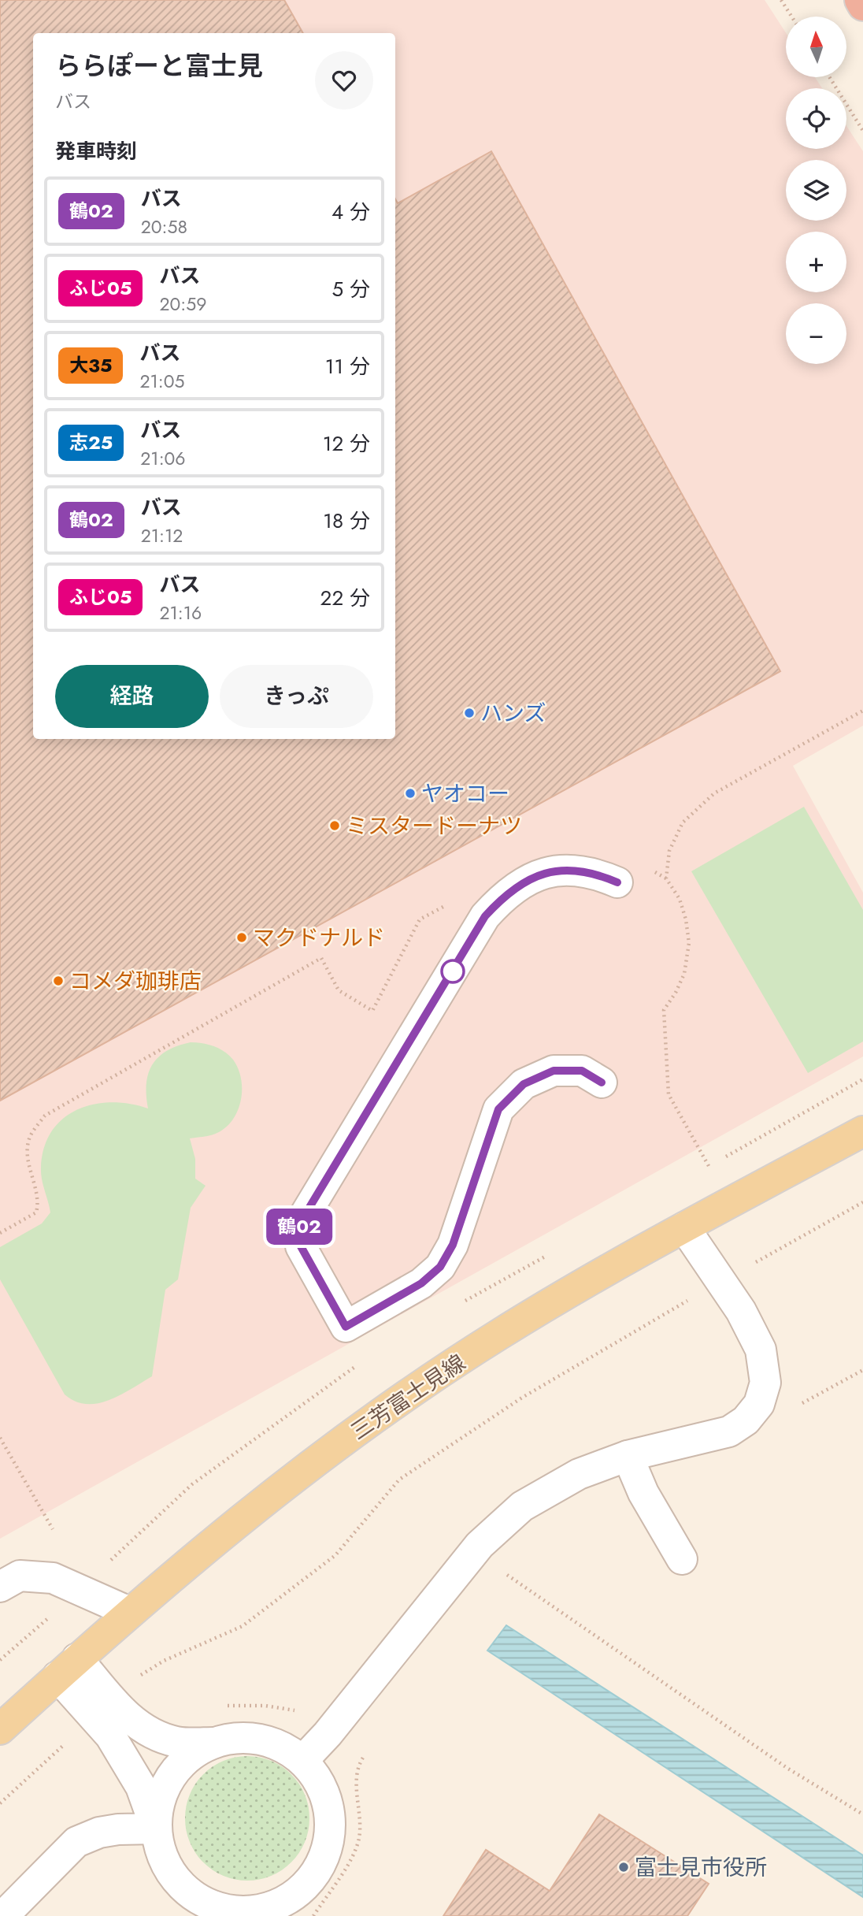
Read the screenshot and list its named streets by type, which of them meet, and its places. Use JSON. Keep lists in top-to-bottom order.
{
  "streets": {
    "main road": ["三芳富士見線"]
  },
  "places": [
    "ハンズ",
    "ヤオコー",
    "ミスタードーナツ",
    "マクドナルド",
    "コメダ珈琲店",
    "富士見市役所"
  ],
  "lines": ["bus line 鶴02"],
  "north": "top",
  "page": {
    "on_map": "鶴02",
    "map_buttons": ["+", "−"],
    "heading": [
      ["ららぽーと富士見", "バス"],
      "発車時刻"
    ],
    "list": [
      {
        "mark": "鶴02",
        "name": "バス",
        "note": "20:58",
        "value": "4 分"
      },
      {
        "mark": "ふじ05",
        "name": "バス",
        "note": "20:59",
        "value": "5 分"
      },
      {
        "mark": "大35",
        "name": "バス",
        "note": "21:05",
        "value": "11 分"
      },
      {
        "mark": "志25",
        "name": "バス",
        "note": "21:06",
        "value": "12 分"
      },
      {
        "mark": "鶴02",
        "name": "バス",
        "note": "21:12",
        "value": "18 分"
      },
      {
        "mark": "ふじ05",
        "name": "バス",
        "note": "21:16",
        "value": "22 分"
      }
    ],
    "buttons": ["経路", "きっぷ"]
  }
}
